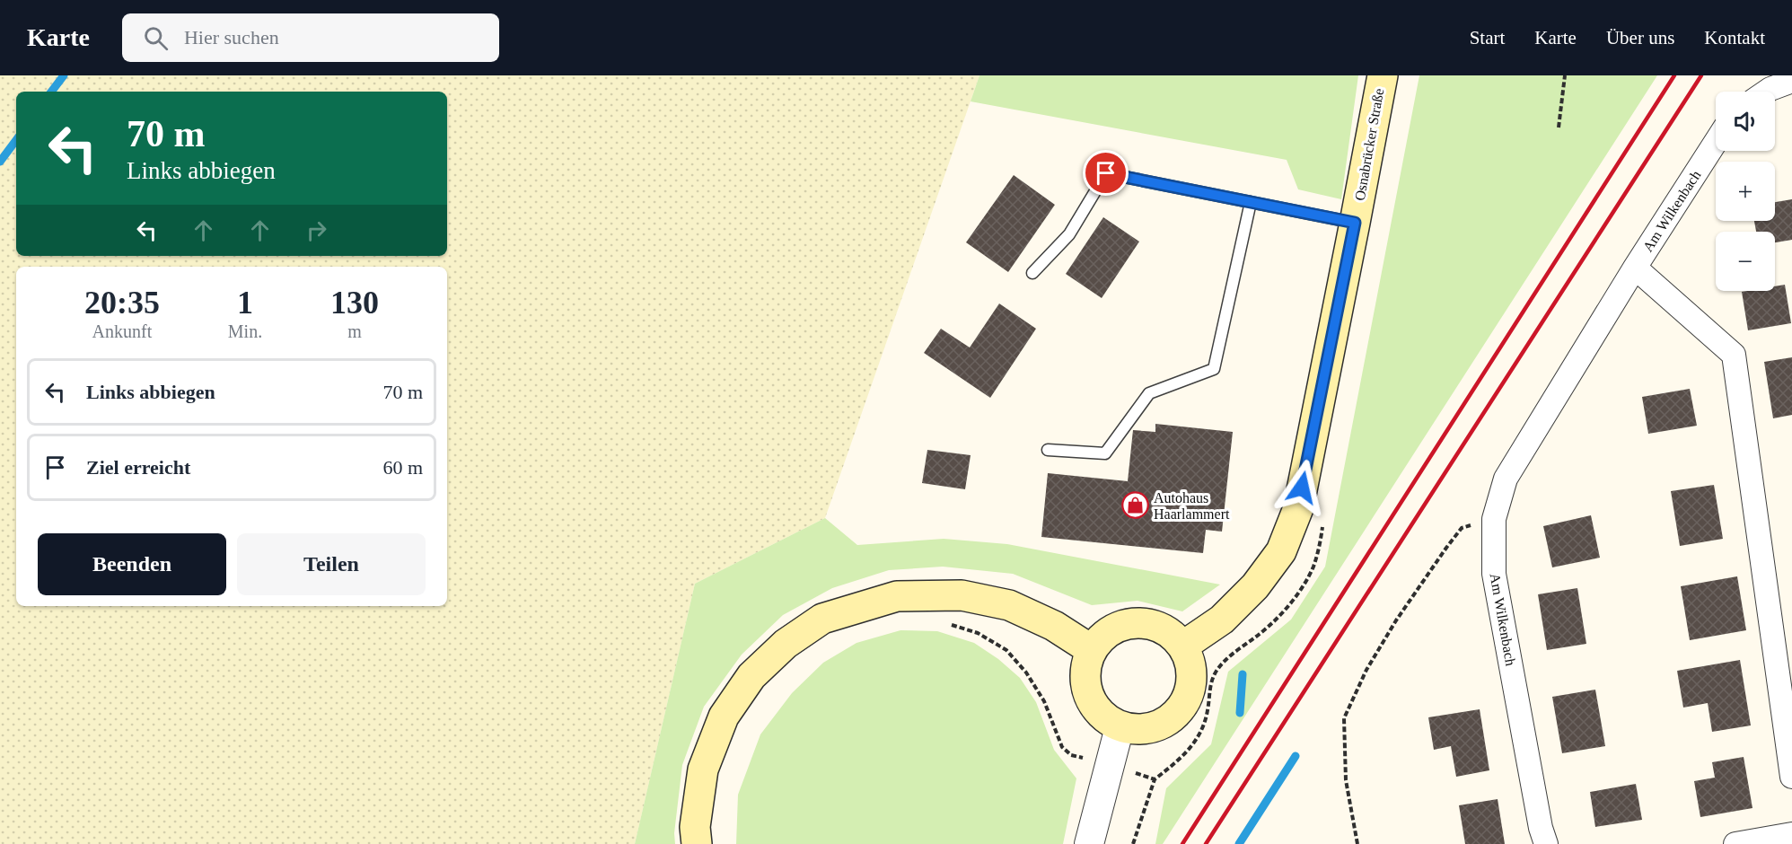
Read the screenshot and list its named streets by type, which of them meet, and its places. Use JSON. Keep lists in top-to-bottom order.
{
  "streets": {
    "main road": ["Osnabrücker Straße"],
    "street": ["Am Wilkenbach"]
  },
  "places": {
    "shop": ["Autohaus Haarlammert"]
  },
  "page": {
    "header": "Karte",
    "search": "Hier suchen",
    "nav": [
      "Start",
      "Karte",
      "Über uns",
      "Kontakt"
    ],
    "map_buttons": ["+", "−"],
    "turn": ["70 m", "Links abbiegen"],
    "eta": [
      "20:35",
      "Ankunft",
      "1",
      "Min.",
      "130",
      "m"
    ],
    "list": [
      {
        "name": "Links abbiegen",
        "value": "70 m"
      },
      {
        "name": "Ziel erreicht",
        "value": "60 m"
      }
    ],
    "buttons": ["Beenden", "Teilen"]
  }
}
